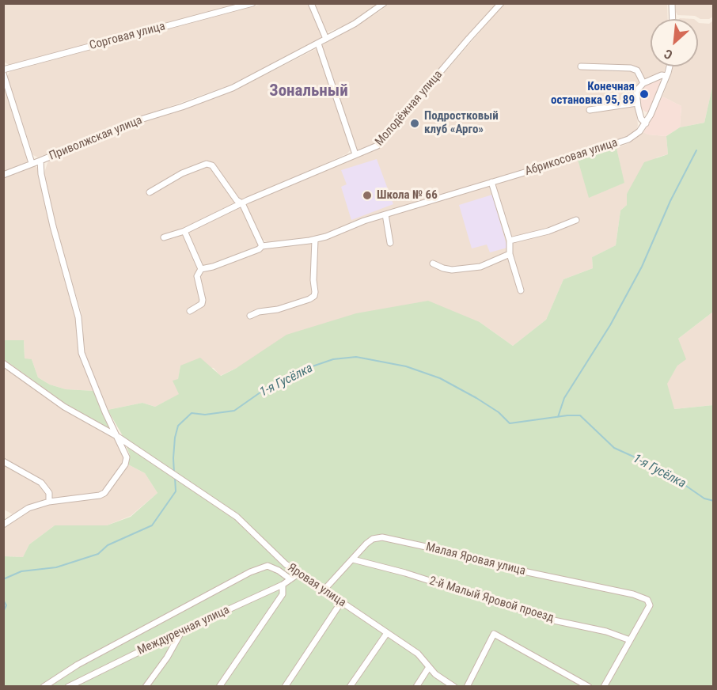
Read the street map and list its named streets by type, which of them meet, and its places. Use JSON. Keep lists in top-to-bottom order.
{
  "streets": {
    "street": [
      "Сорговая улица",
      "Молодёжная улица",
      "Приволжская улица",
      "Абрикосовая улица",
      "Малая Яровая улица",
      "Яровая улица",
      "2-й Малый Яровой проезд",
      "Междуречная улица"
    ]
  },
  "crossings": [
    ["Приволжская улица", "Яровая улица"],
    ["Малая Яровая улица", "Яровая улица"],
    ["Малая Яровая улица", "2-й Малый Яровой проезд"],
    ["Яровая улица", "Междуречная улица"]
  ],
  "districts": ["Зональный"],
  "water": ["1-я Гусёлка"],
  "places": ["Конечная остановка 95, 89", "Подростковый клуб «Арго»", "Школа № 66"],
  "north": "bottom left"
}
